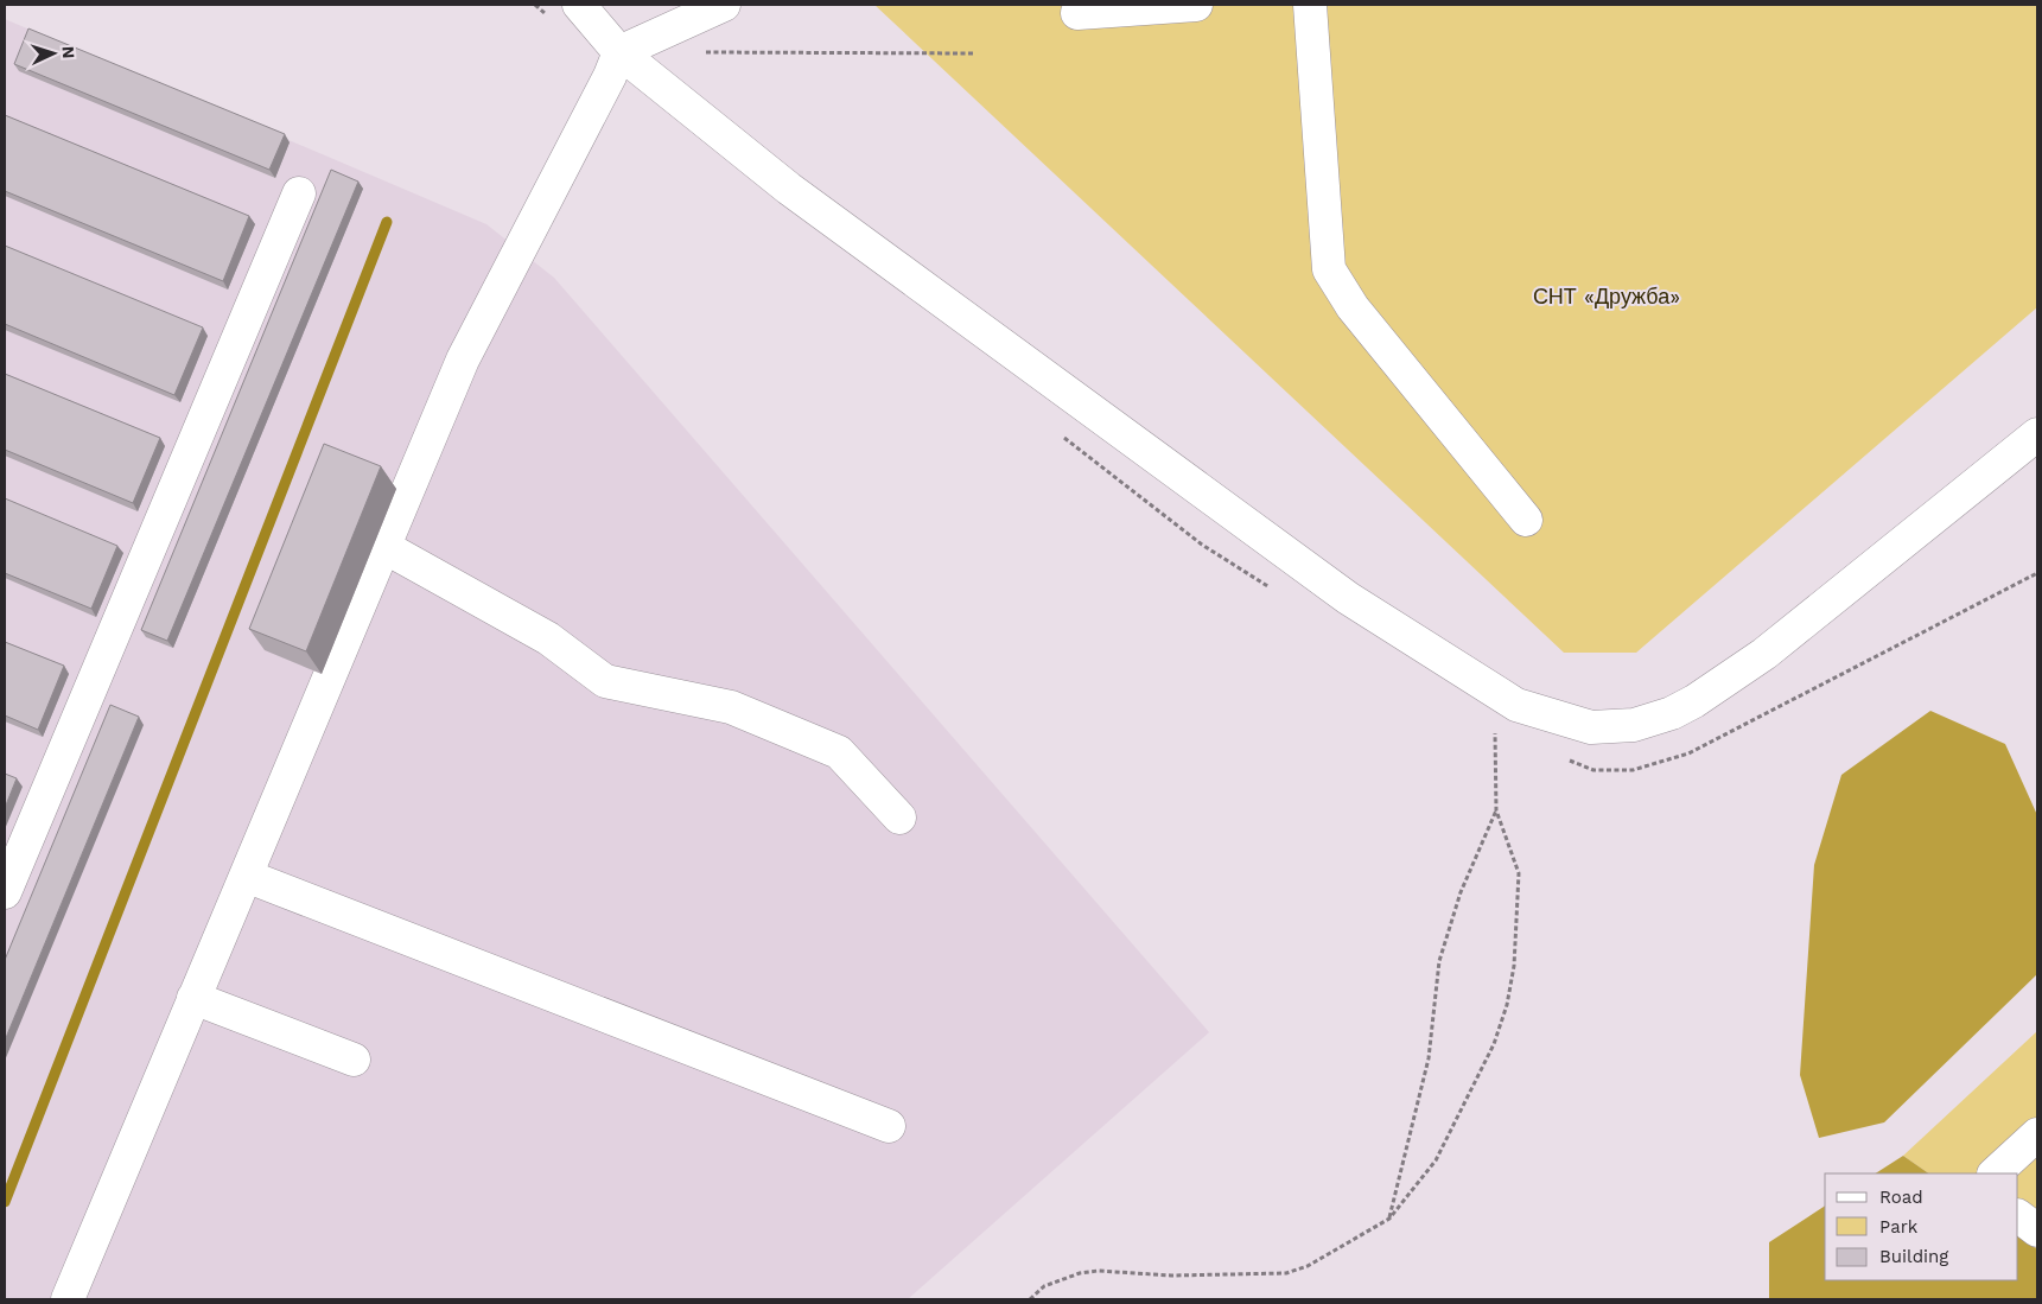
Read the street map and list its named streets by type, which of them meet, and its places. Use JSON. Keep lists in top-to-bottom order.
{
  "parks": ["СНТ «Дружба»"],
  "legend": ["Road", "Park", "Building"],
  "north": "right"
}
